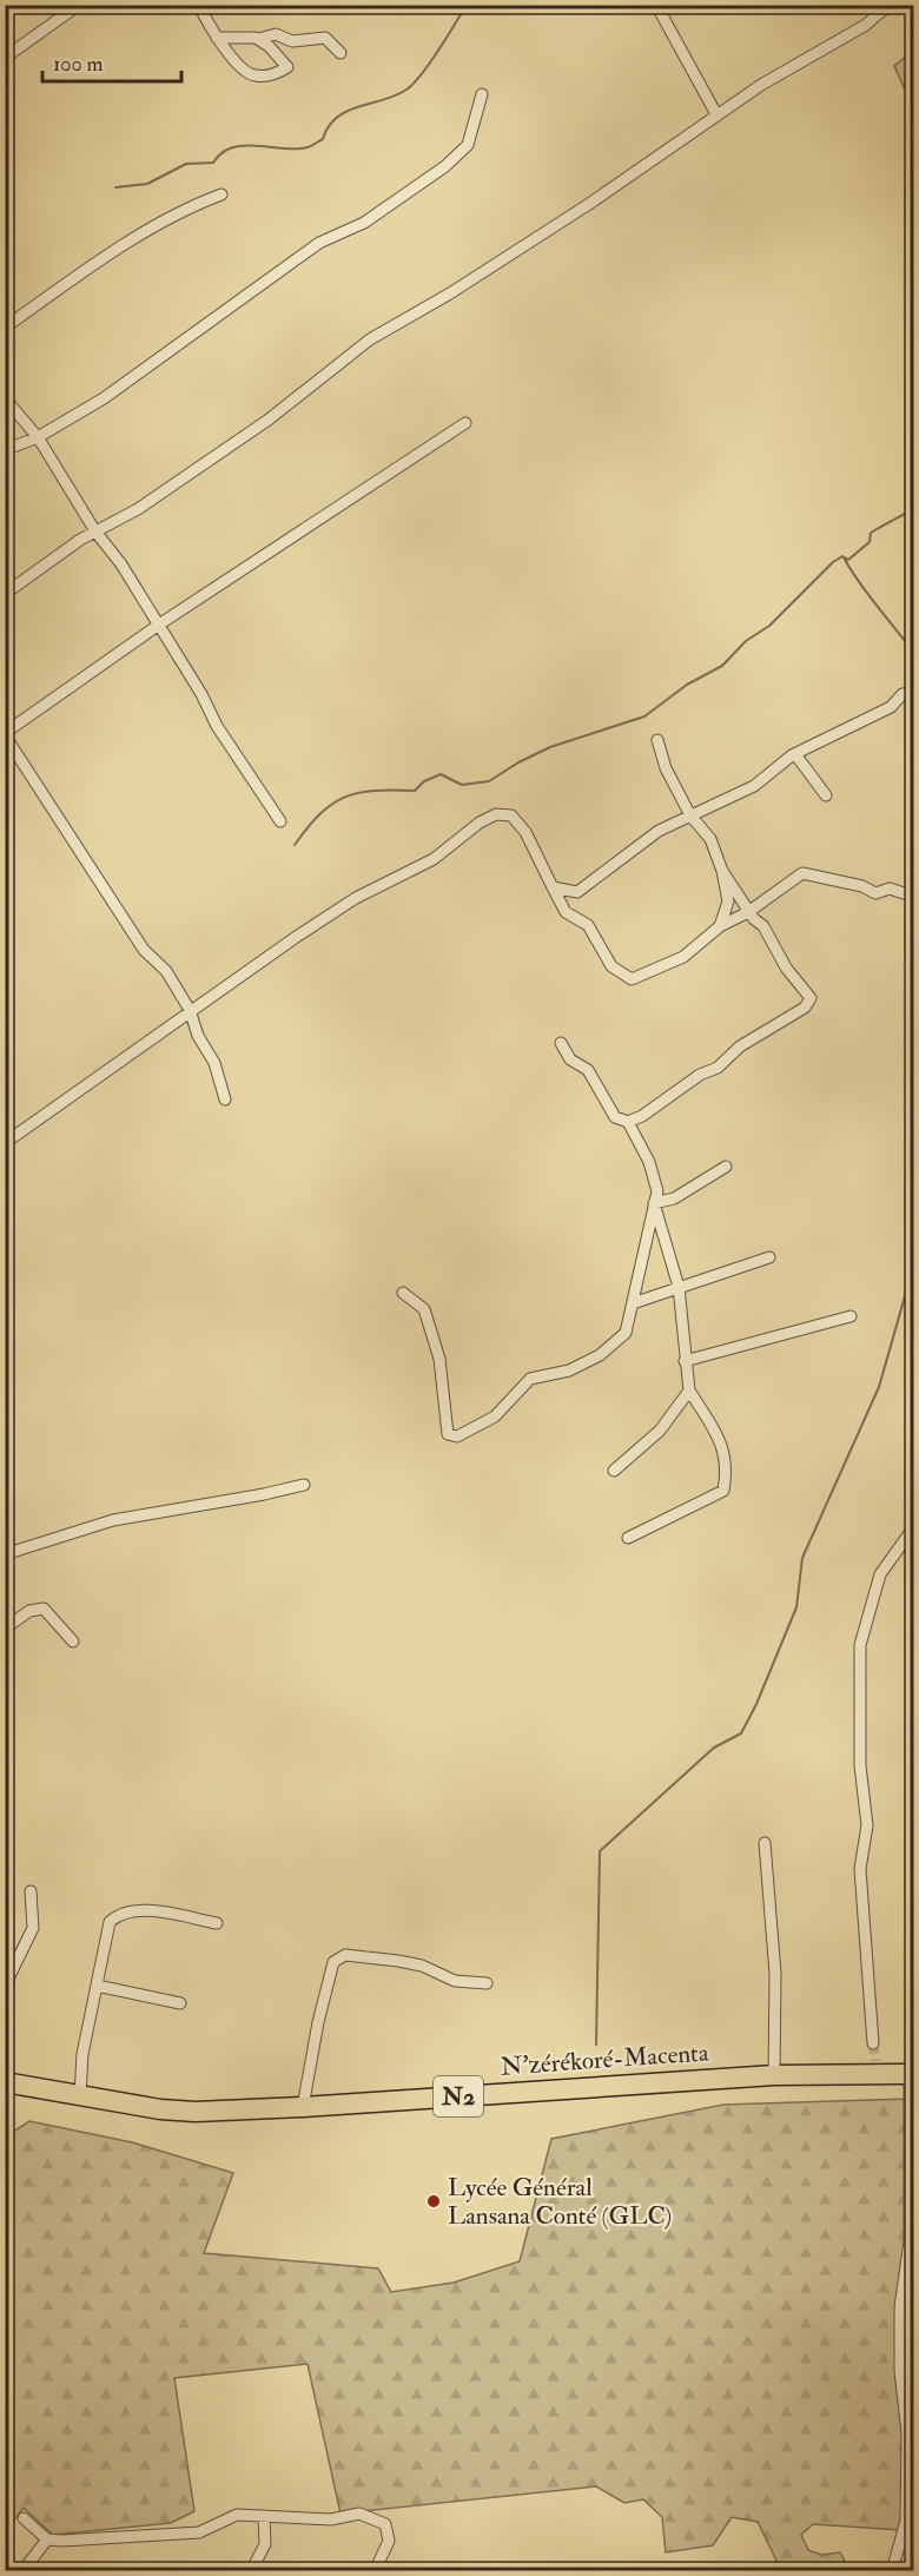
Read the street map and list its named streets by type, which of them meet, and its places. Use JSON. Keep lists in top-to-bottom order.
{
  "streets": {
    "highway": ["N'zérékoré-Macenta", "N2"]
  },
  "places": ["Lycée Général Lansana Conté (GLC)"],
  "scale_bar": "100 m"
}
